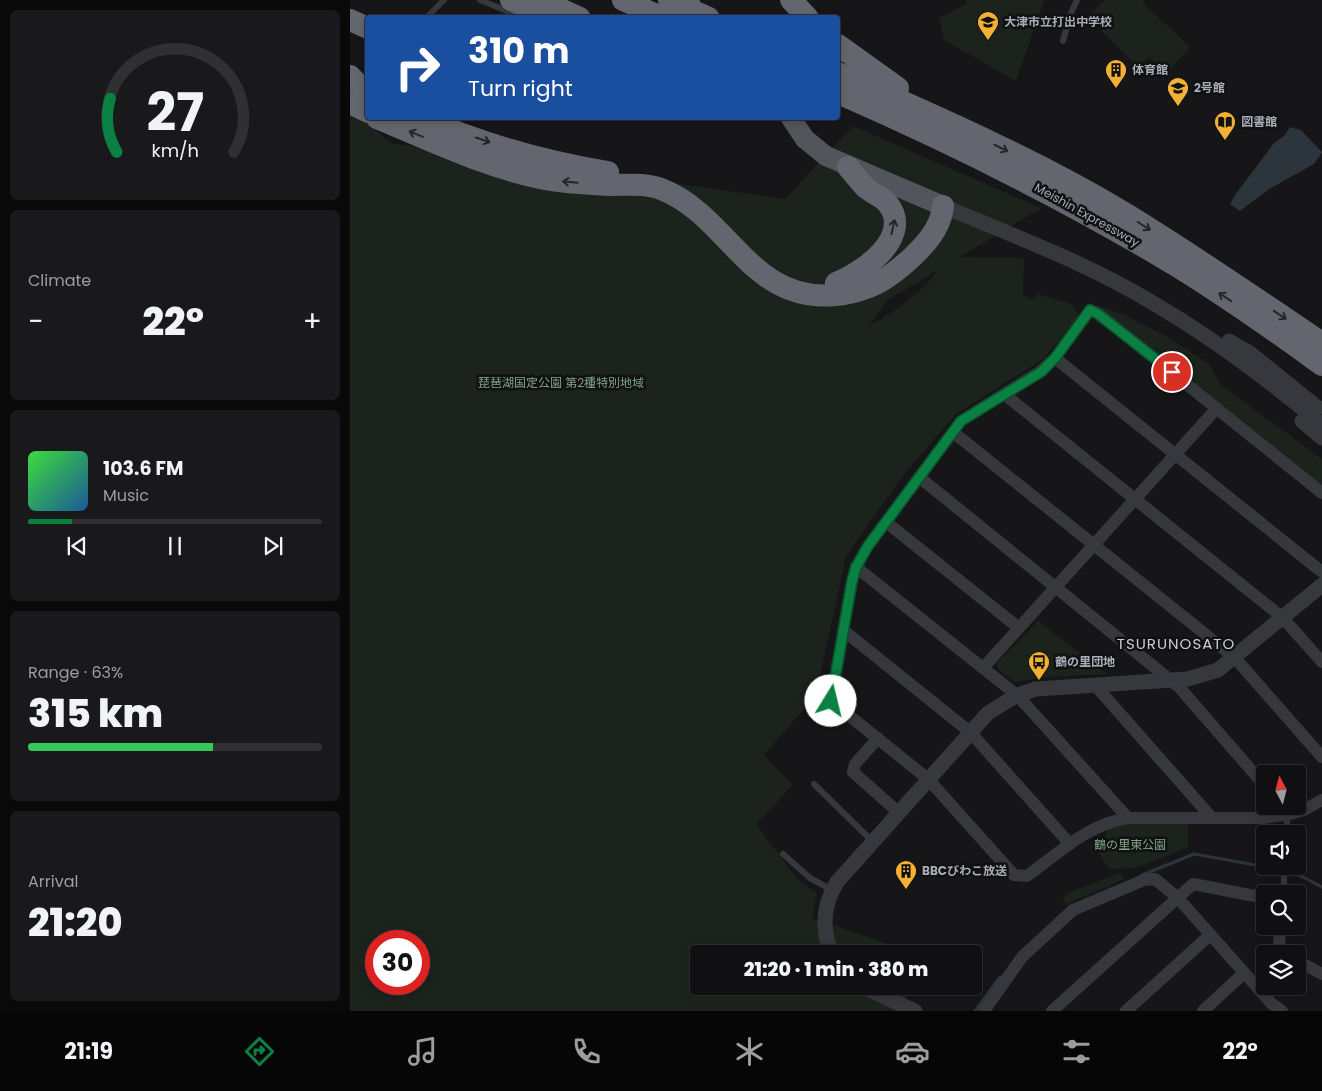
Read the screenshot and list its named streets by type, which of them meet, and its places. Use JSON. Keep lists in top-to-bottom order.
{
  "streets": {
    "highway": ["Meishin Expressway"]
  },
  "districts": ["TSURUNOSATO"],
  "parks": ["琵琶湖国定公園 第2種特別地域", "鶴の里東公園"],
  "places": {
    "school or university": ["大津市立打出中学校", "2号館"],
    "building": ["体育館", "BBCびわこ放送"],
    "library": ["図書館"],
    "bus stop": ["鶴の里団地"]
  },
  "north": "top",
  "page": {
    "turn": ["310 m", "Turn right"],
    "tile": [
      "Climate",
      ["Range · 63%", "315 km"],
      ["Arrival", "21:20"]
    ],
    "heat": ["−", "22°", "+"],
    "song": ["103.6 FM", "Music"],
    "limit": "30",
    "trip": "21:20 · 1 min · 380 m",
    "tabs": ["21:19", "22°"],
    "gauge": ["27", "km/h"]
  }
}
